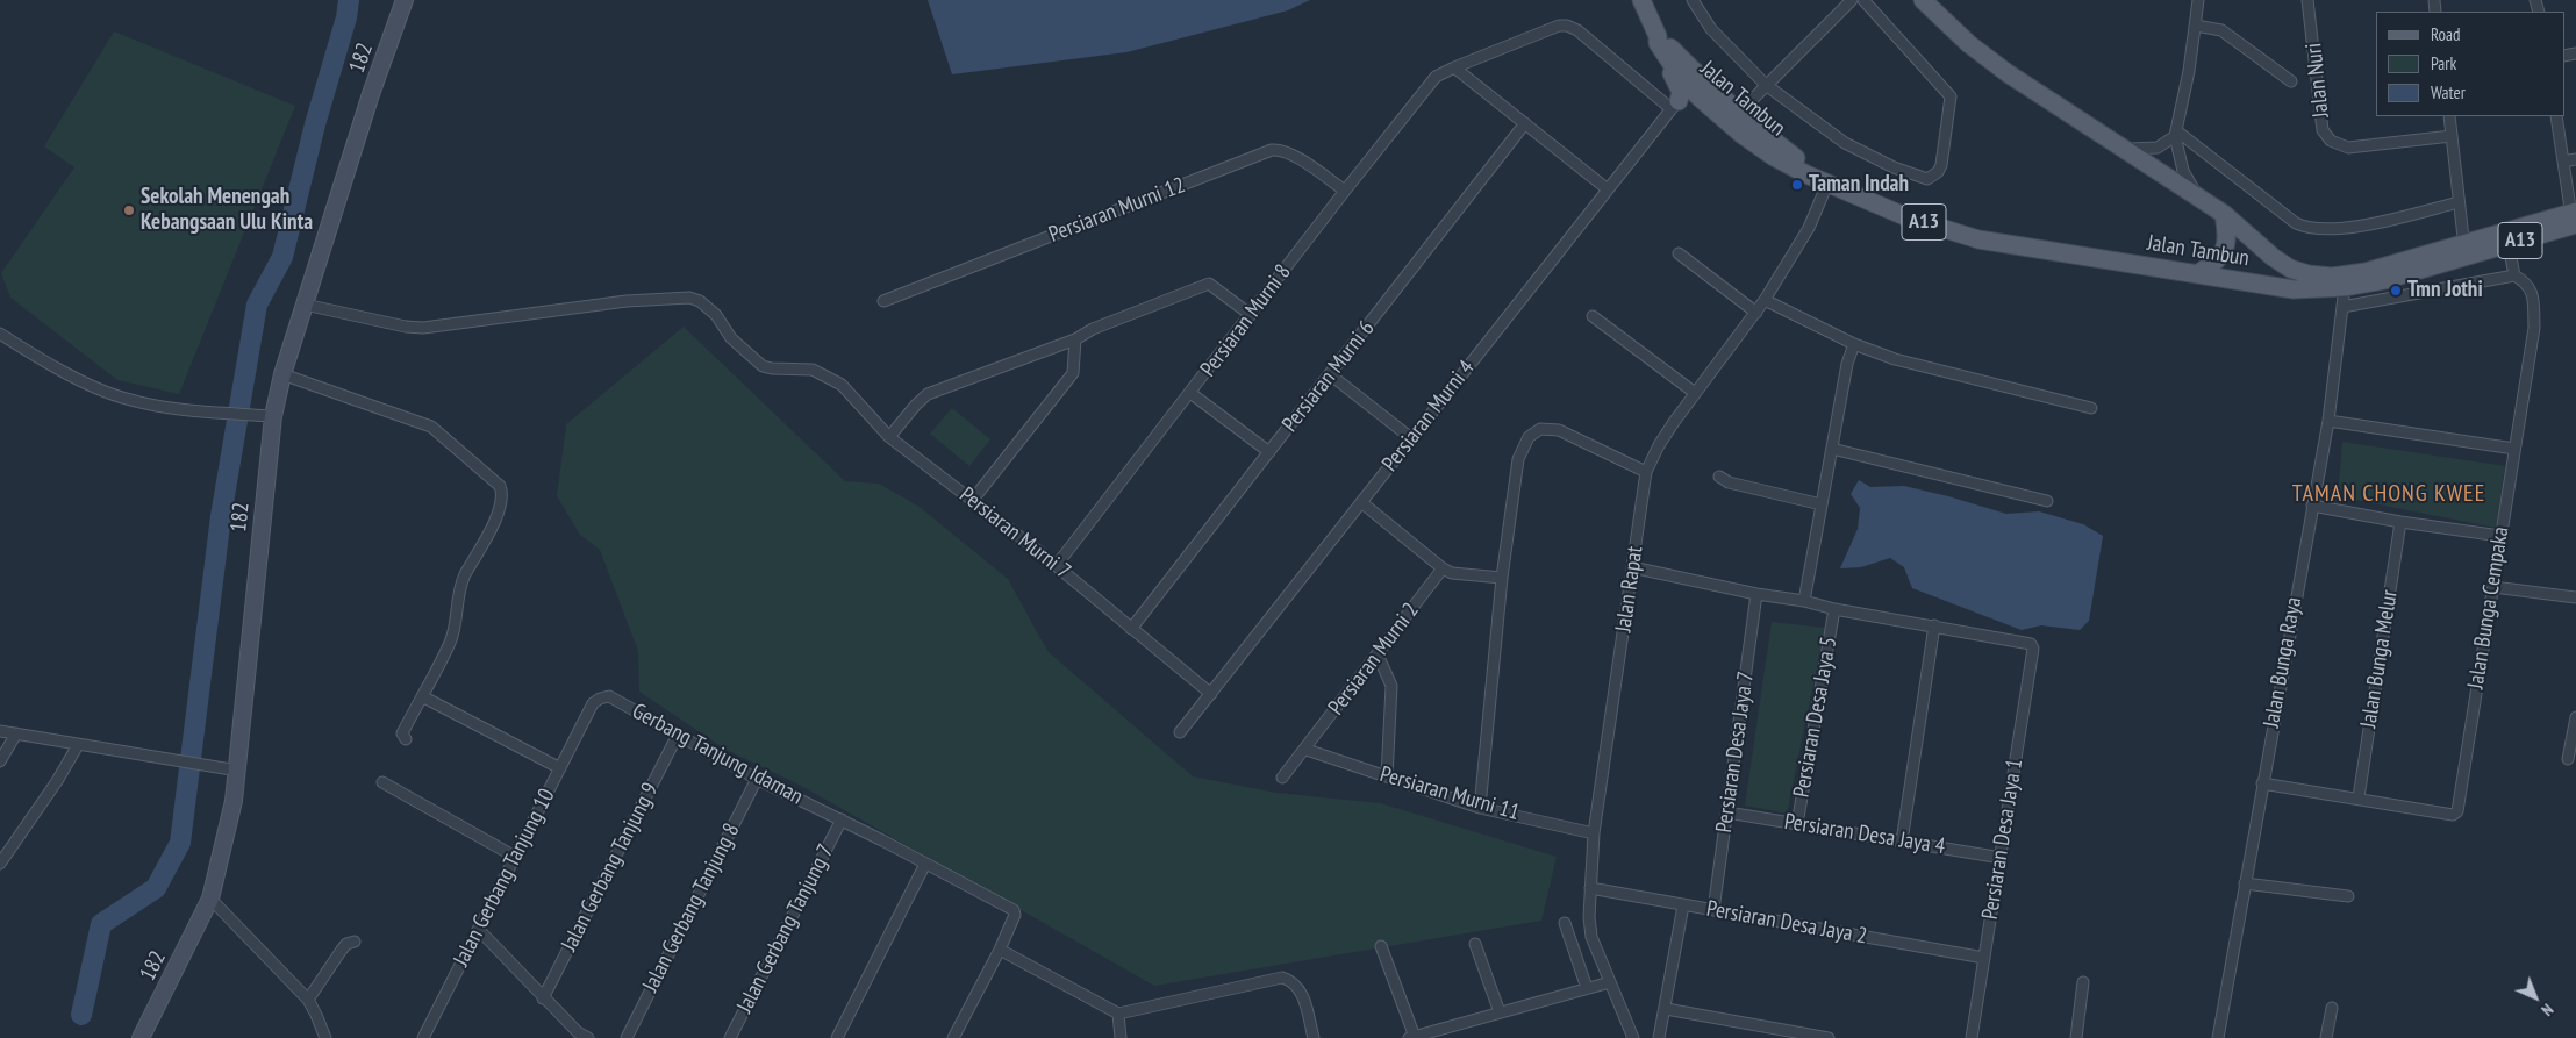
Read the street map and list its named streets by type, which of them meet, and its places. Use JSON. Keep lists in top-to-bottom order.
{
  "streets": {
    "main road": ["Jalan Tambun", "A13"],
    "street": [
      "182",
      "Jalan Nuri",
      "Persiaran Murni 12",
      "Persiaran Murni 8",
      "Persiaran Murni 6",
      "Persiaran Murni 4",
      "Persiaran Murni 7",
      "Jalan Rapat",
      "Jalan Bunga Cempaka",
      "Persiaran Murni 2",
      "Jalan Bunga Melur",
      "Jalan Bunga Raya",
      "Persiaran Desa Jaya 5",
      "Persiaran Desa Jaya 7",
      "Gerbang Tanjung Idaman",
      "Persiaran Murni 11",
      "Persiaran Desa Jaya 4",
      "Persiaran Desa Jaya 1",
      "Jalan Gerbang Tanjung 9",
      "Jalan Gerbang Tanjung 10",
      "Jalan Gerbang Tanjung 8",
      "Persiaran Desa Jaya 2",
      "Jalan Gerbang Tanjung 7"
    ]
  },
  "crossings": [
    ["182", "Persiaran Murni 7"],
    ["Jalan Tambun", "A13"],
    ["Jalan Tambun", "Jalan Rapat"],
    ["Jalan Tambun", "Jalan Bunga Raya"],
    ["Persiaran Murni 12", "Persiaran Murni 8"],
    ["Persiaran Murni 8", "Persiaran Murni 7"],
    ["Persiaran Murni 6", "Persiaran Murni 7"],
    ["Persiaran Murni 4", "Persiaran Murni 7"],
    ["Jalan Rapat", "Persiaran Murni 11"],
    ["Jalan Rapat", "Persiaran Desa Jaya 2"],
    ["Jalan Bunga Cempaka", "Jalan Bunga Melur"],
    ["Persiaran Murni 2", "Persiaran Murni 11"],
    ["Persiaran Desa Jaya 5", "Persiaran Desa Jaya 4"],
    ["Persiaran Desa Jaya 7", "Persiaran Desa Jaya 4"],
    ["Persiaran Desa Jaya 7", "Persiaran Desa Jaya 2"],
    ["Gerbang Tanjung Idaman", "Jalan Gerbang Tanjung 9"],
    ["Gerbang Tanjung Idaman", "Jalan Gerbang Tanjung 10"],
    ["Gerbang Tanjung Idaman", "Jalan Gerbang Tanjung 8"],
    ["Gerbang Tanjung Idaman", "Jalan Gerbang Tanjung 7"],
    ["Persiaran Desa Jaya 4", "Persiaran Desa Jaya 1"],
    ["Persiaran Desa Jaya 1", "Persiaran Desa Jaya 2"]
  ],
  "districts": ["TAMAN CHONG KWEE"],
  "places": ["Taman Indah", "Sekolah Menengah Kebangsaan Ulu Kinta", "Tmn Jothi"],
  "legend": ["Road", "Park", "Water"],
  "north": "bottom right"
}
